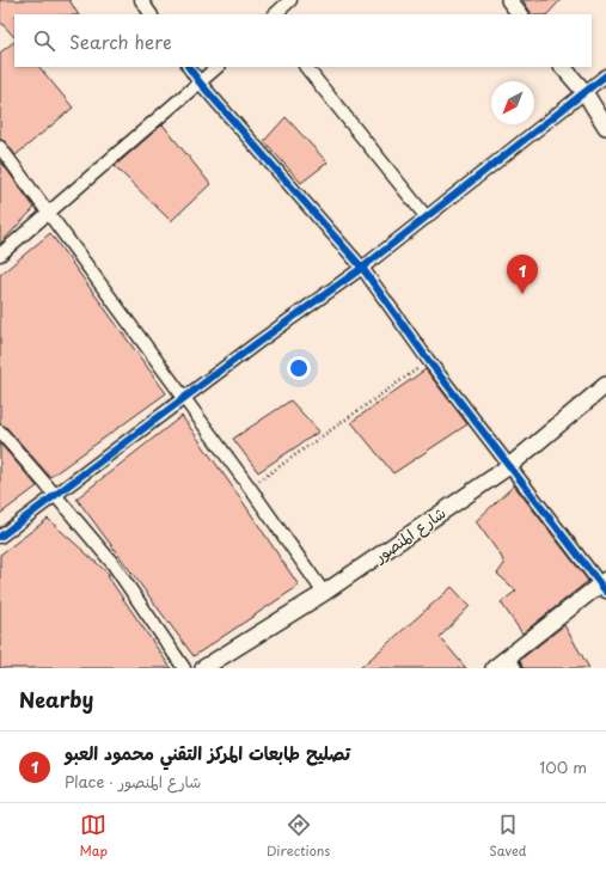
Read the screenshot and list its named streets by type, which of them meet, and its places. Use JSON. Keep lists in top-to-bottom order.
{
  "streets": {
    "street": ["شارع المنصور"]
  },
  "north": "bottom left",
  "page": {
    "search": "Search here",
    "pins": "1",
    "heading": "Nearby",
    "list": [
      {
        "mark": "1",
        "name": "تصليح طابعات المركز التقني محمود العبو",
        "note": "Place · شارع المنصور",
        "value": "100 m"
      }
    ],
    "nav": ["Map", "Directions", "Saved"]
  }
}
